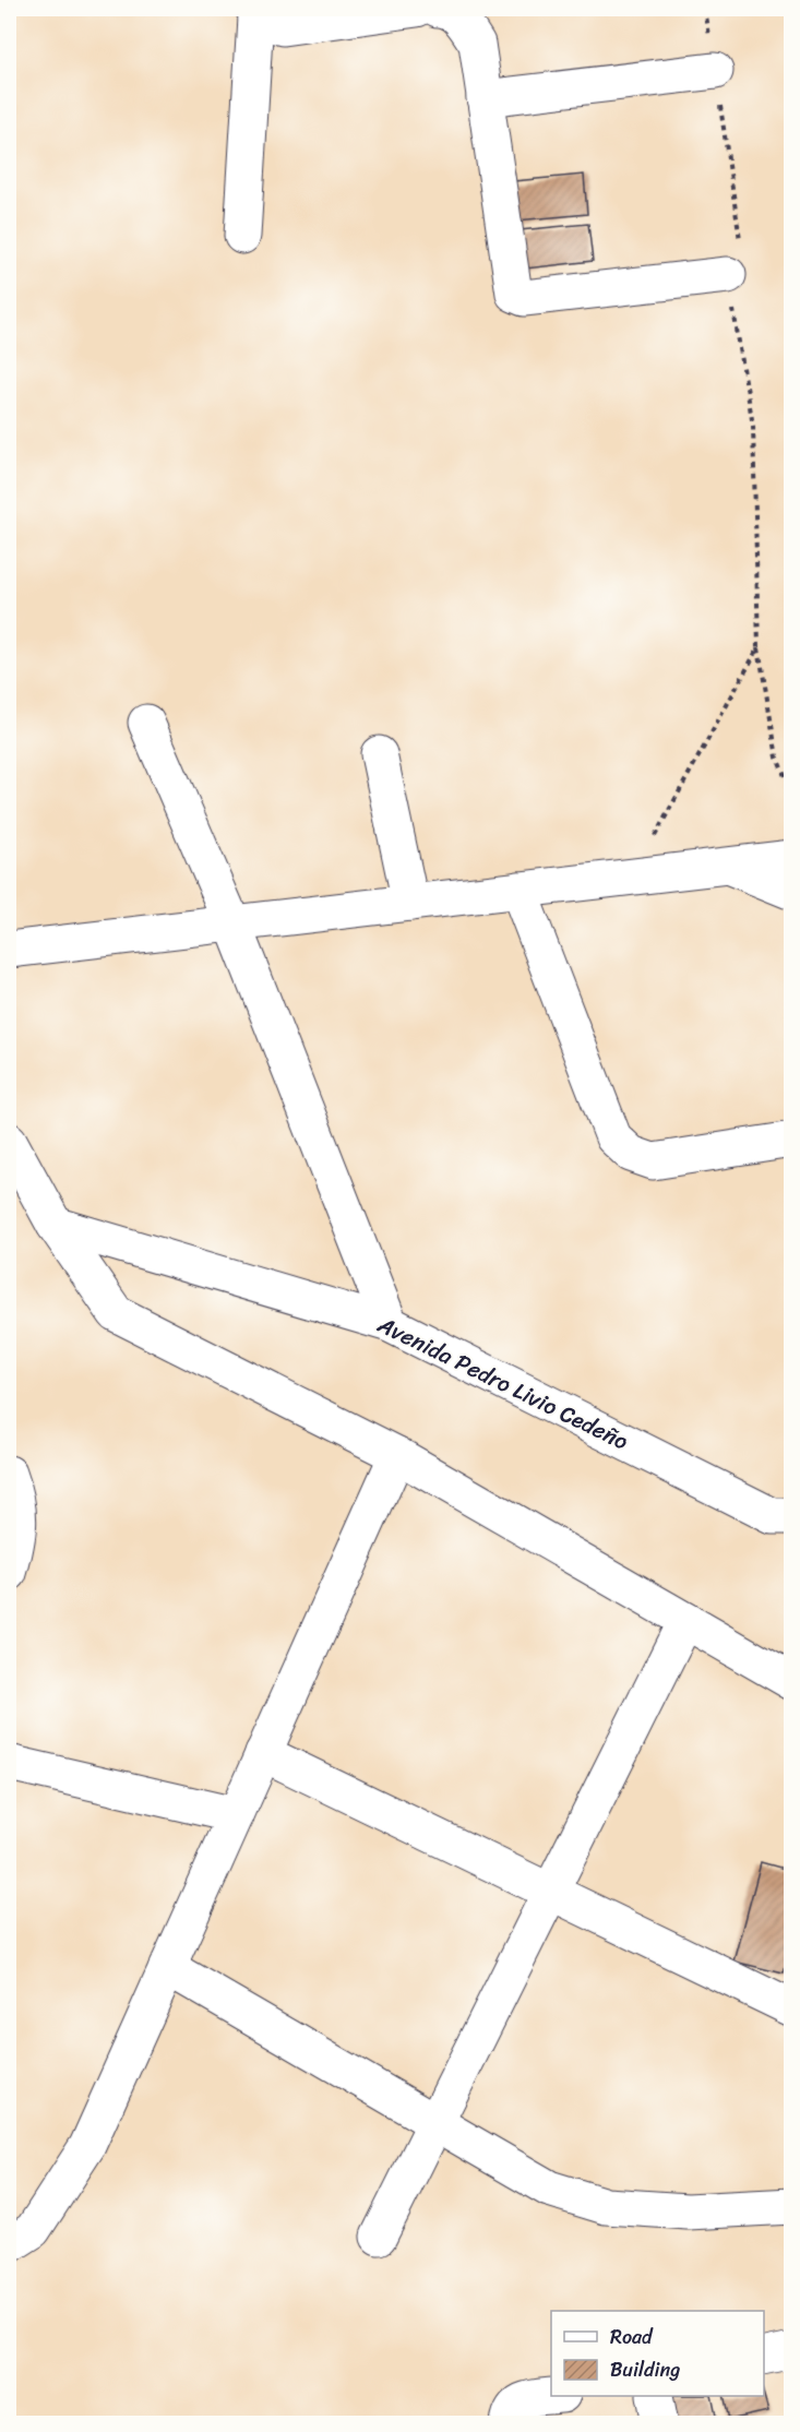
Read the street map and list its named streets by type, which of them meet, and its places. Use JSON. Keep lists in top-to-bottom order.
{
  "streets": {
    "street": ["Avenida Pedro Livio Cedeño"]
  },
  "legend": ["Road", "Building"]
}
